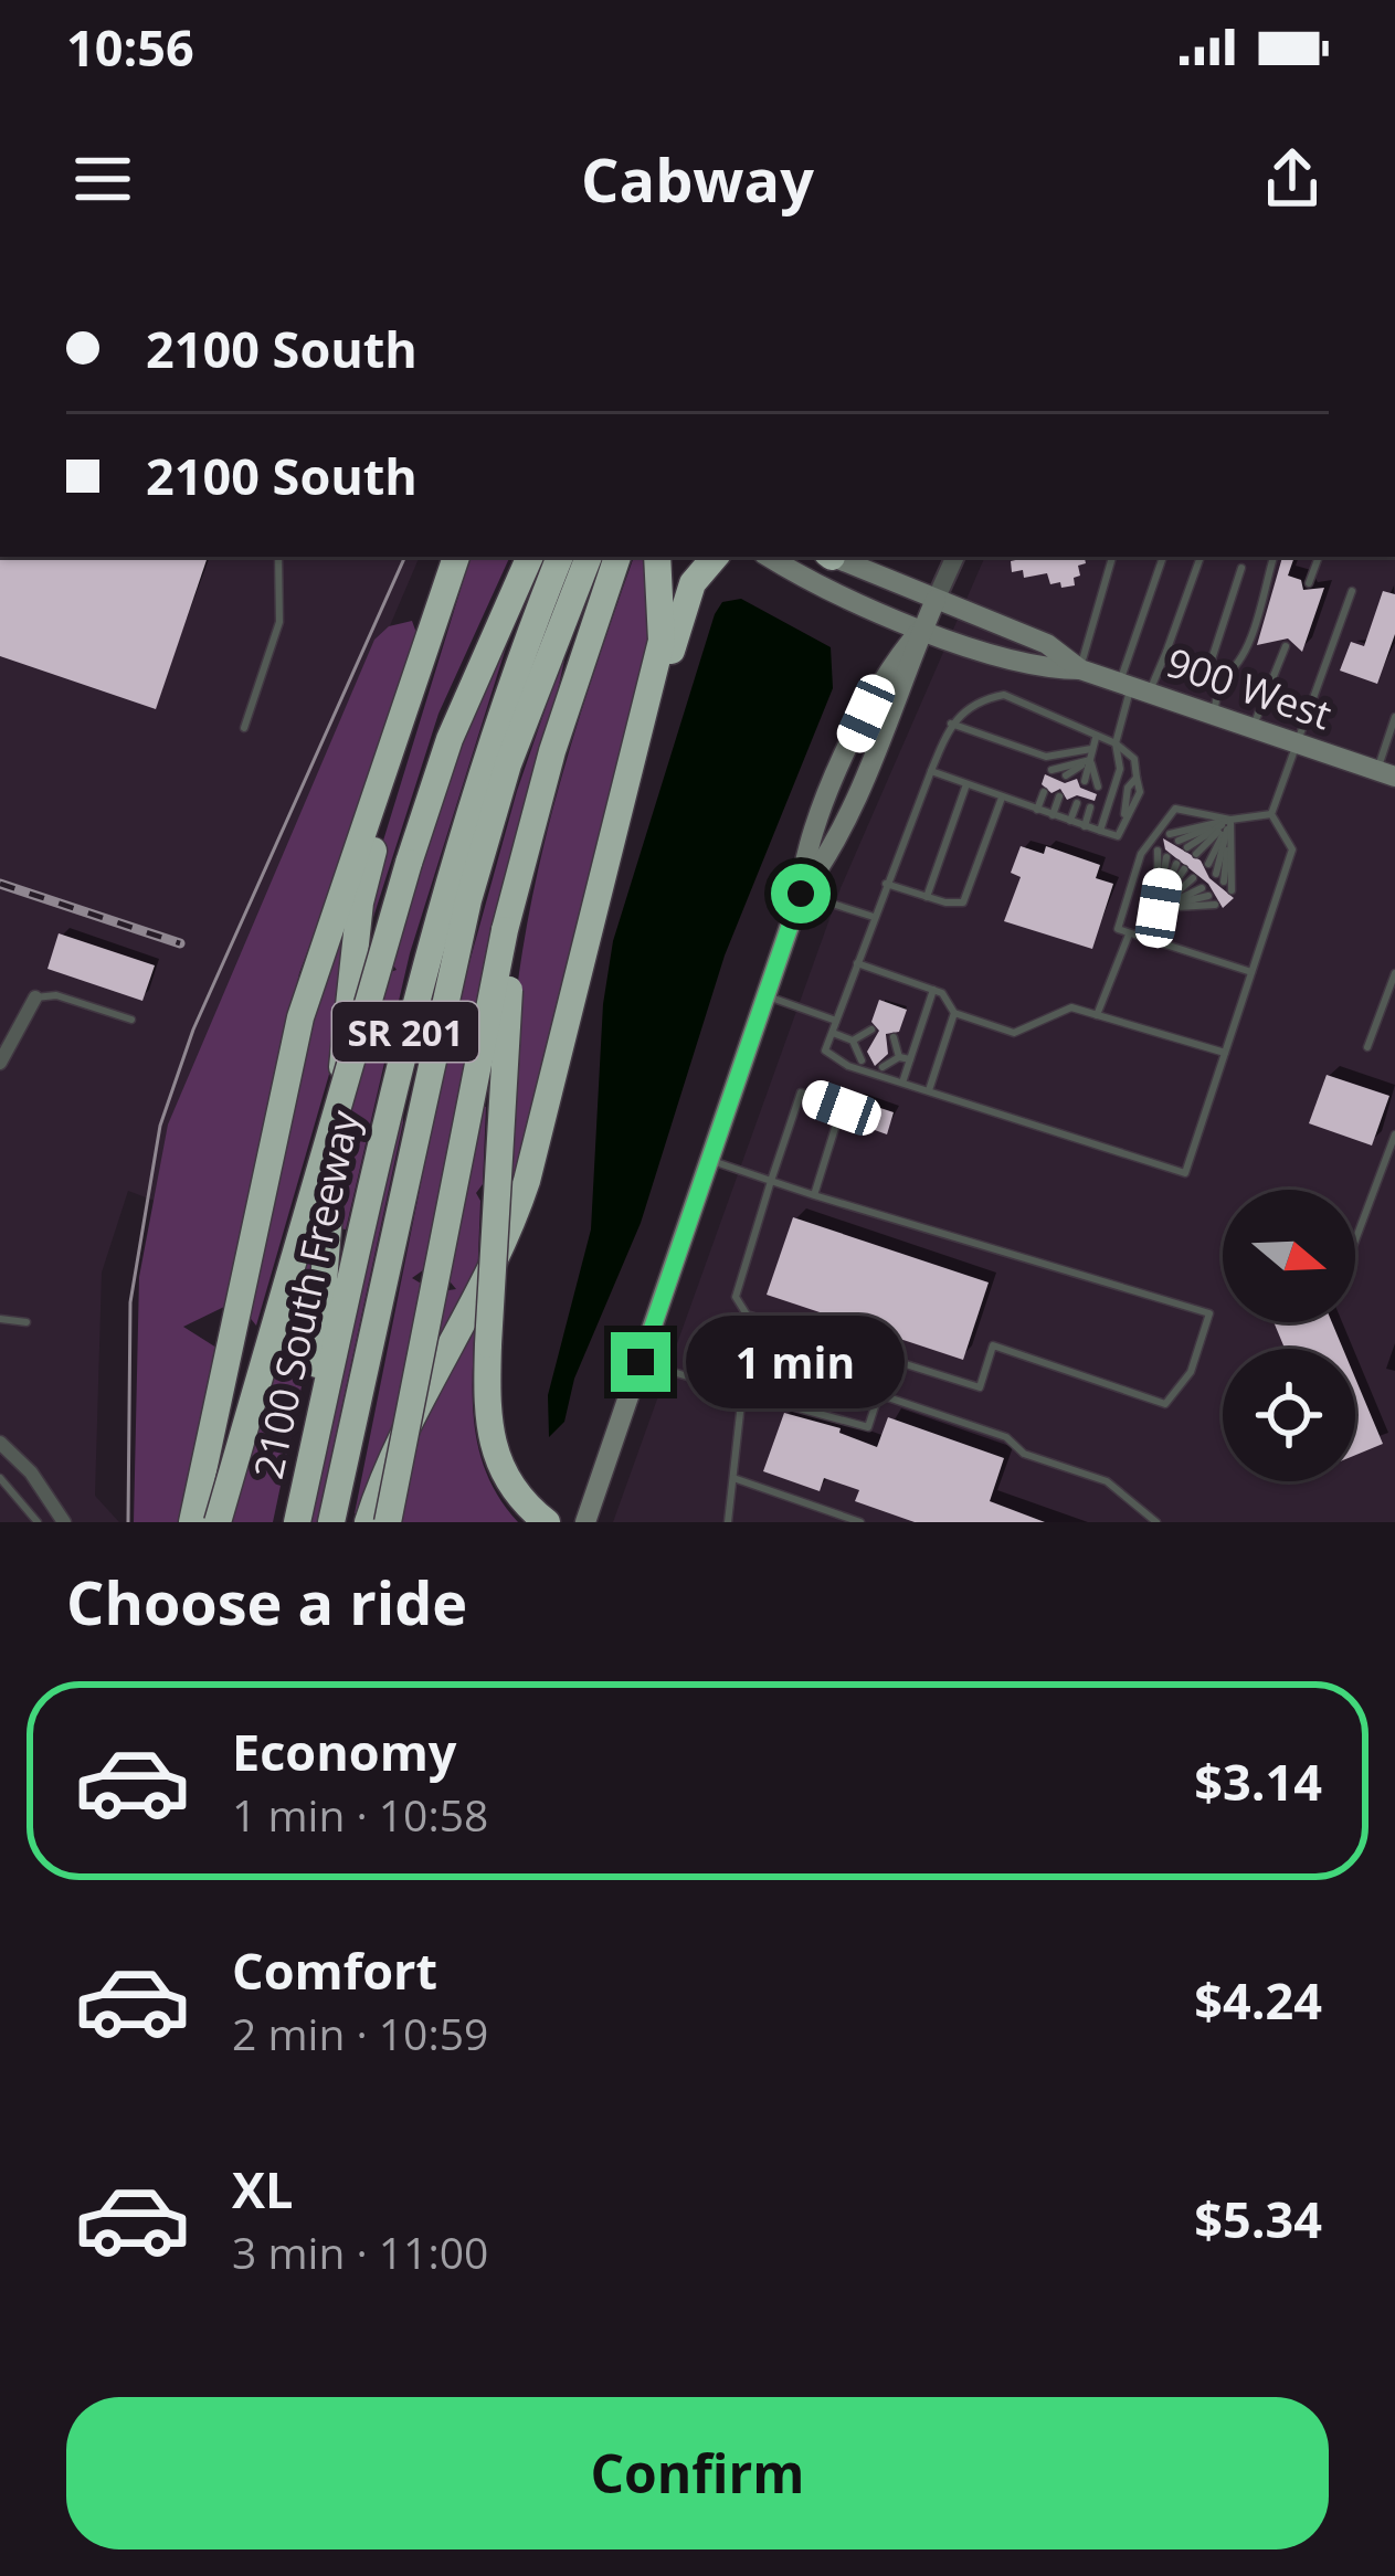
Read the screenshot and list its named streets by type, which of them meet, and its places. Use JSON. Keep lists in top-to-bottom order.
{
  "streets": {
    "highway": ["SR 201", "2100 South Freeway"],
    "main road": ["900 West"]
  },
  "north": "right",
  "page": {
    "status": "10:56",
    "header": "Cabway",
    "banner": ["2100 South", "2100 South"],
    "bubble": "1 min",
    "heading": "Choose a ride",
    "list": [
      {
        "name": "Economy",
        "note": "1 min · 10:58",
        "value": "$3.14"
      },
      {
        "name": "Comfort",
        "note": "2 min · 10:59",
        "value": "$4.24"
      },
      {
        "name": "XL",
        "note": "3 min · 11:00",
        "value": "$5.34"
      }
    ],
    "buttons": "Confirm"
  }
}
